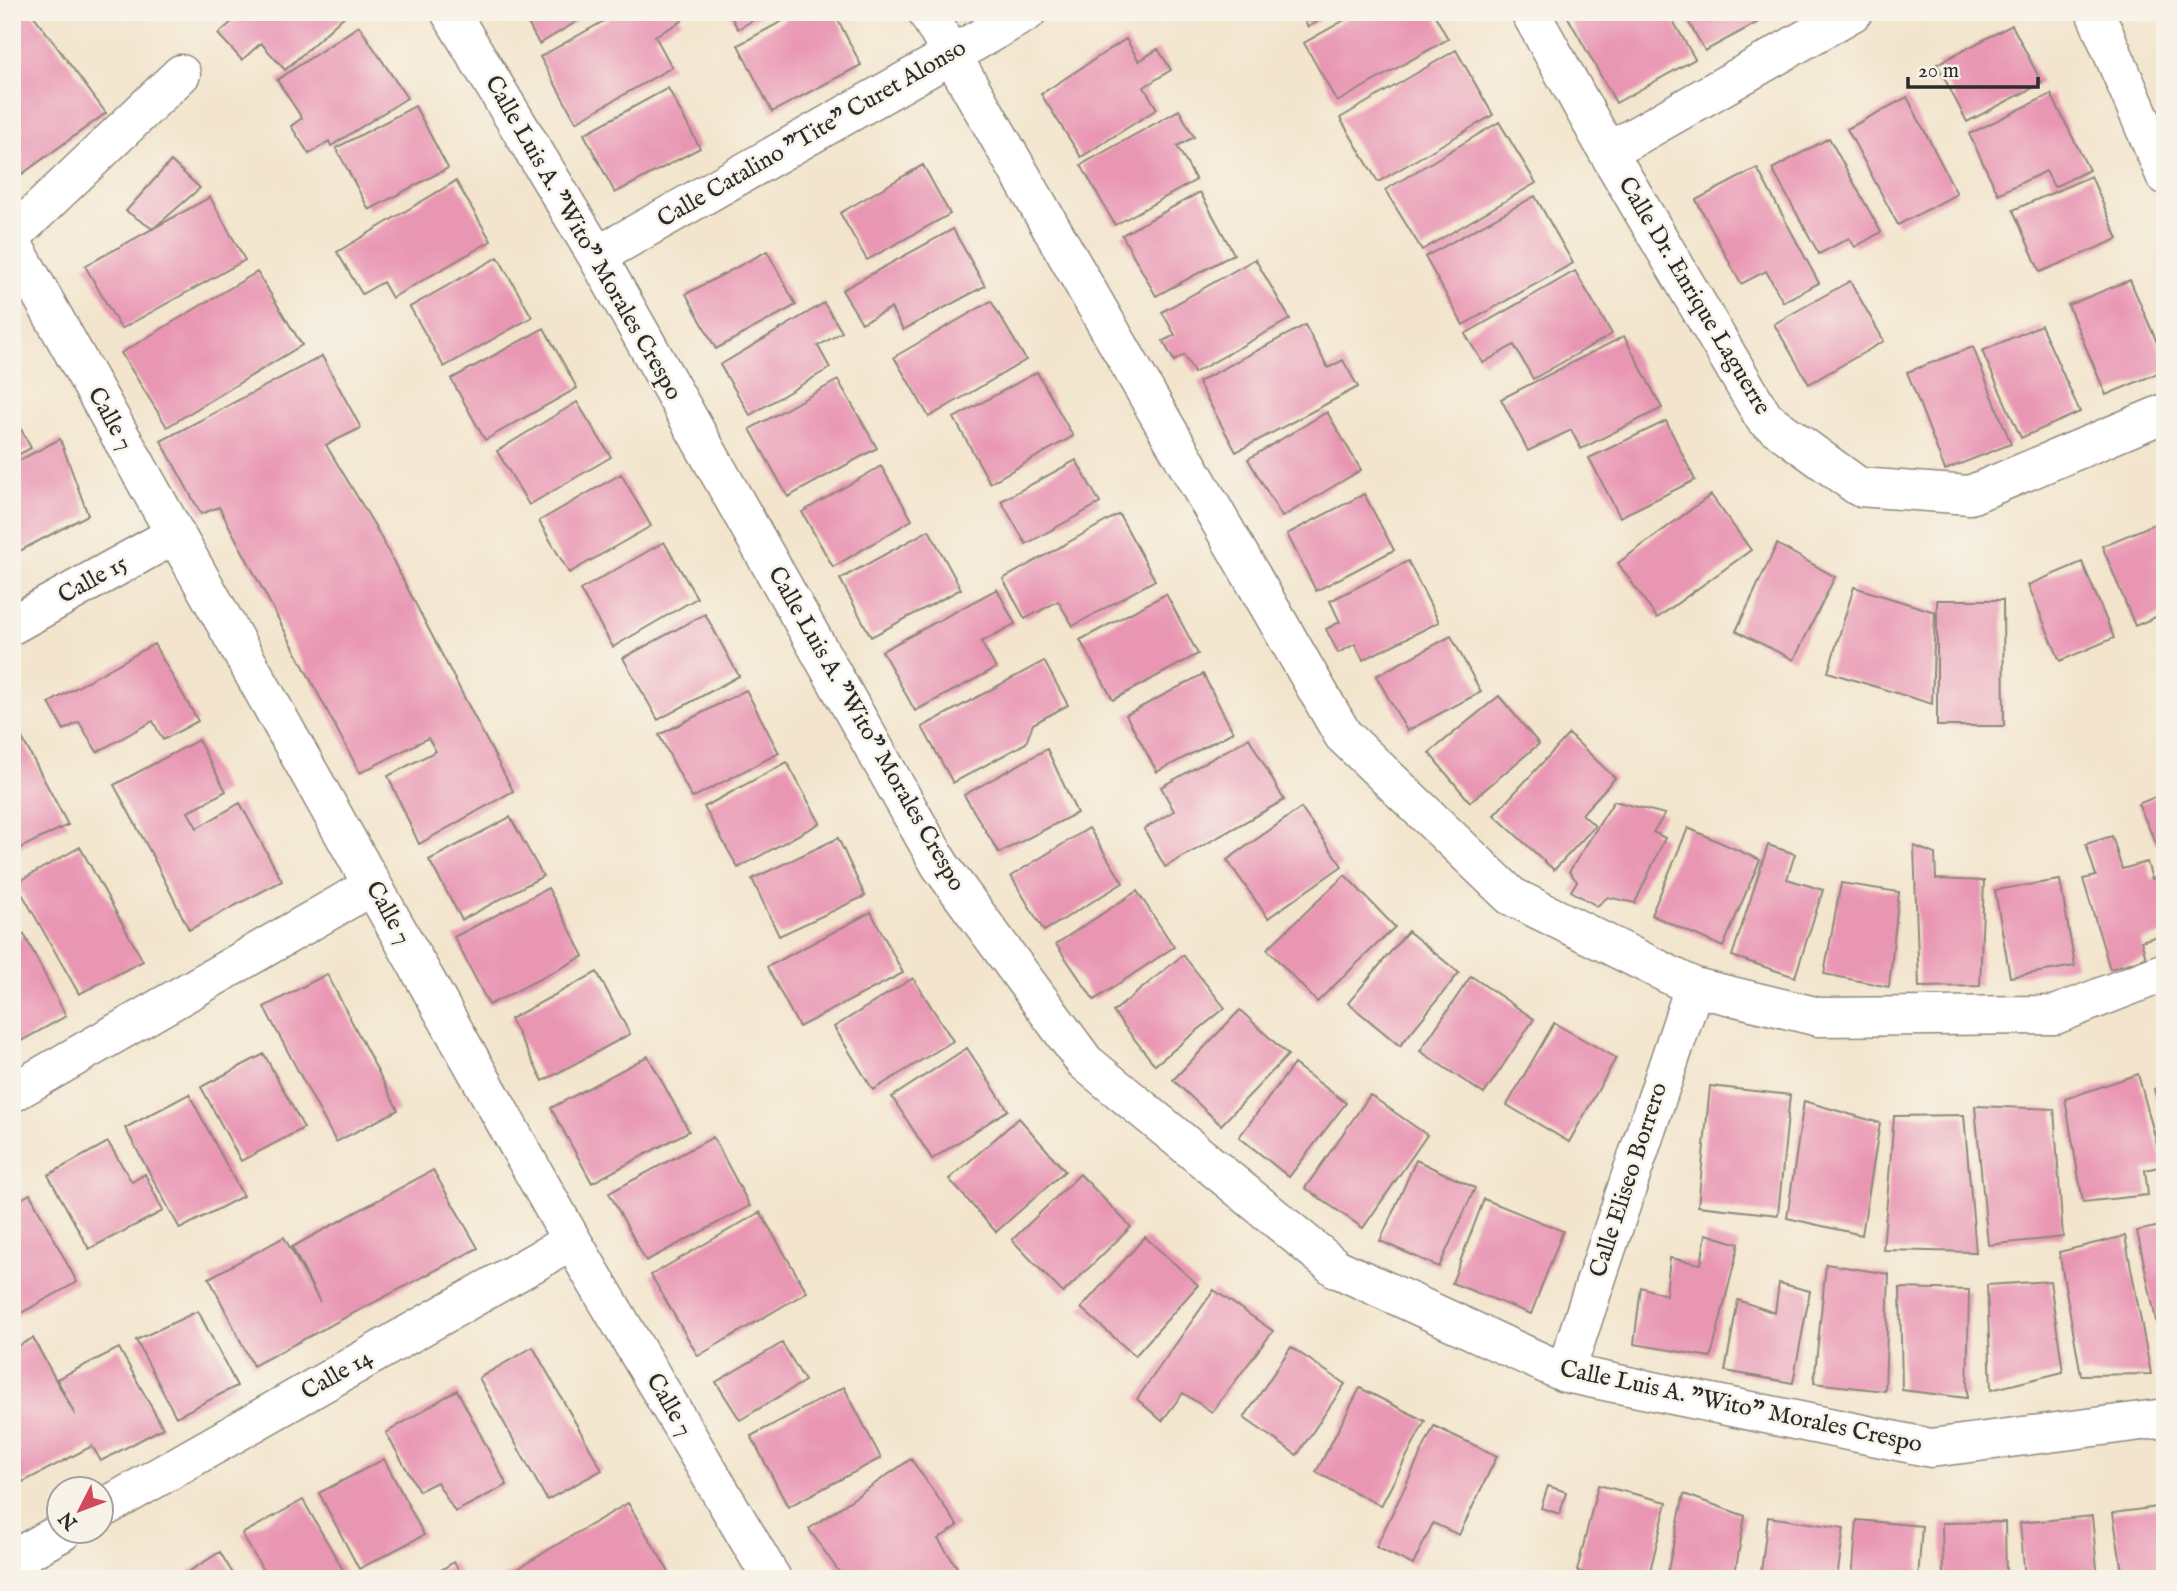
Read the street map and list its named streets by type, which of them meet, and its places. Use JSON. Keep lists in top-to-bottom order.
{
  "streets": {
    "street": [
      "Calle Catalino \"Tite\" Curet Alonso",
      "Calle Luis A. \"Wito\" Morales Crespo",
      "Calle Dr. Enrique Laguerre",
      "Calle 7",
      "Calle 15",
      "Calle Eliseo Borrero",
      "Calle 14"
    ]
  },
  "crossings": [
    ["Calle Catalino \"Tite\" Curet Alonso", "Calle Luis A. \"Wito\" Morales Crespo"],
    ["Calle Luis A. \"Wito\" Morales Crespo", "Calle Eliseo Borrero"],
    ["Calle 7", "Calle 15"],
    ["Calle 7", "Calle 14"]
  ],
  "scale_bar": "20 m",
  "north": "bottom left"
}
